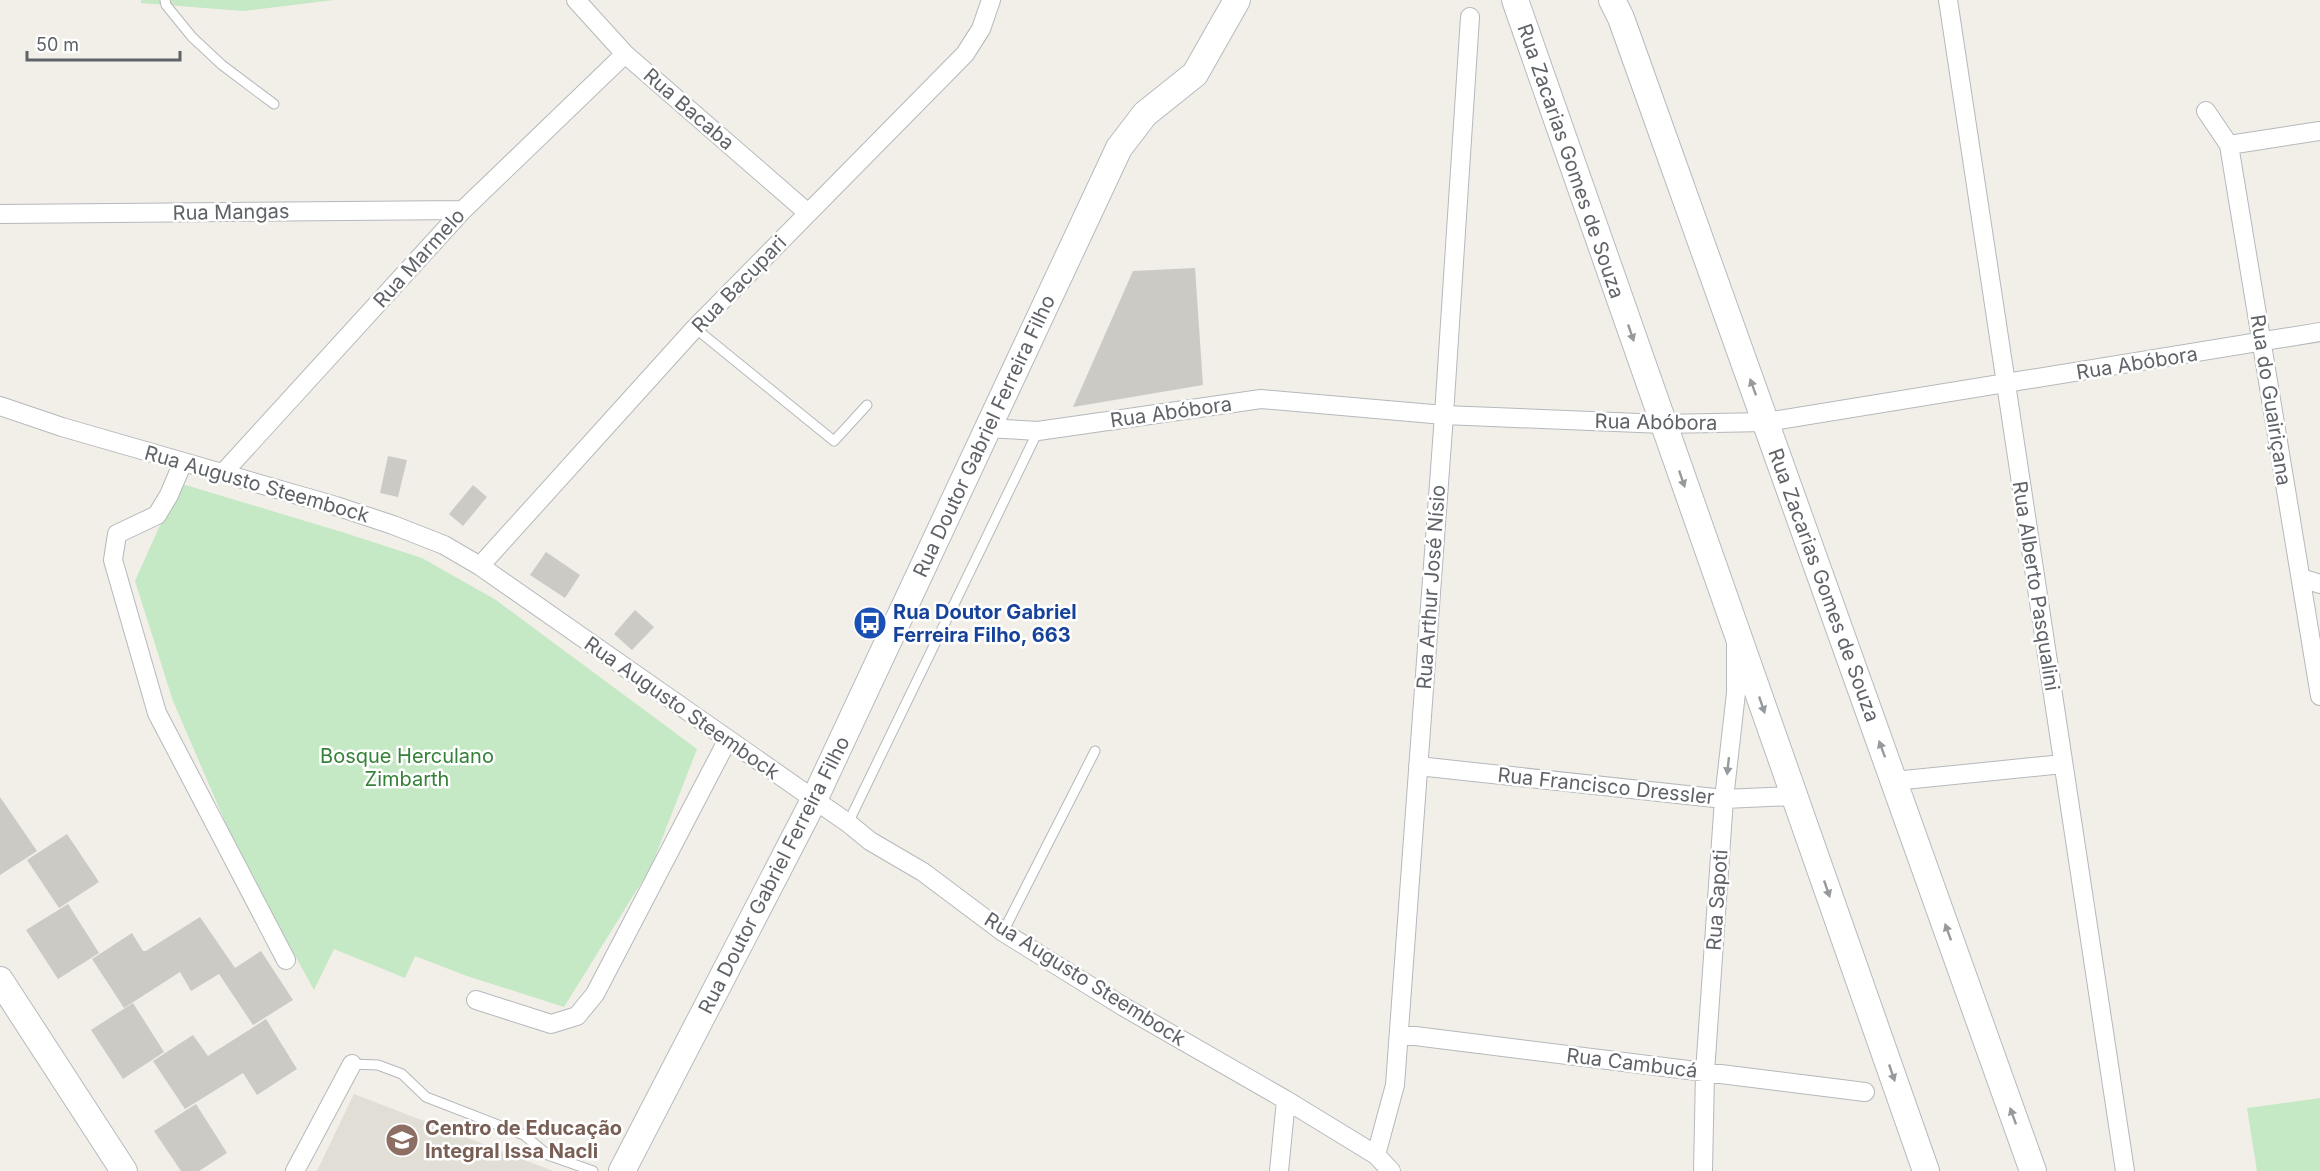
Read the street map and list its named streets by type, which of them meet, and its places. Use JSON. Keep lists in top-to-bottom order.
{
  "streets": {
    "main road": ["Rua Zacarias Gomes de Souza", "Rua Doutor Gabriel Ferreira Filho"],
    "street": [
      "Rua Bacaba",
      "Rua Mangas",
      "Rua Marmelo",
      "Rua Bacupari",
      "Rua Abóbora",
      "Rua do Guairiçana",
      "Rua Augusto Steembock",
      "Rua Alberto Pasqualini",
      "Rua Arthur José Nísio",
      "Rua Francisco Dressler",
      "Rua Sapoti",
      "Rua Cambucá"
    ]
  },
  "crossings": [
    ["Rua Bacaba", "Rua Marmelo"],
    ["Rua Bacaba", "Rua Bacupari"],
    ["Rua Zacarias Gomes de Souza", "Rua Abóbora"],
    ["Rua Zacarias Gomes de Souza", "Rua Francisco Dressler"],
    ["Rua Zacarias Gomes de Souza", "Rua Sapoti"],
    ["Rua Mangas", "Rua Marmelo"],
    ["Rua Marmelo", "Rua Augusto Steembock"],
    ["Rua Bacupari", "Rua Augusto Steembock"],
    ["Rua Abóbora", "Rua do Guairiçana"],
    ["Rua Abóbora", "Rua Doutor Gabriel Ferreira Filho"],
    ["Rua Abóbora", "Rua Alberto Pasqualini"],
    ["Rua Abóbora", "Rua Arthur José Nísio"],
    ["Rua Doutor Gabriel Ferreira Filho", "Rua Augusto Steembock"],
    ["Rua Augusto Steembock", "Rua Arthur José Nísio"],
    ["Rua Arthur José Nísio", "Rua Francisco Dressler"],
    ["Rua Arthur José Nísio", "Rua Cambucá"],
    ["Rua Francisco Dressler", "Rua Sapoti"],
    ["Rua Sapoti", "Rua Cambucá"]
  ],
  "parks": ["Bosque Herculano Zimbarth"],
  "places": {
    "bus stop": ["Rua Doutor Gabriel Ferreira Filho, 663"],
    "school or university": ["Centro de Educação Integral Issa Nacli"]
  },
  "scale_bar": "50 m"
}
